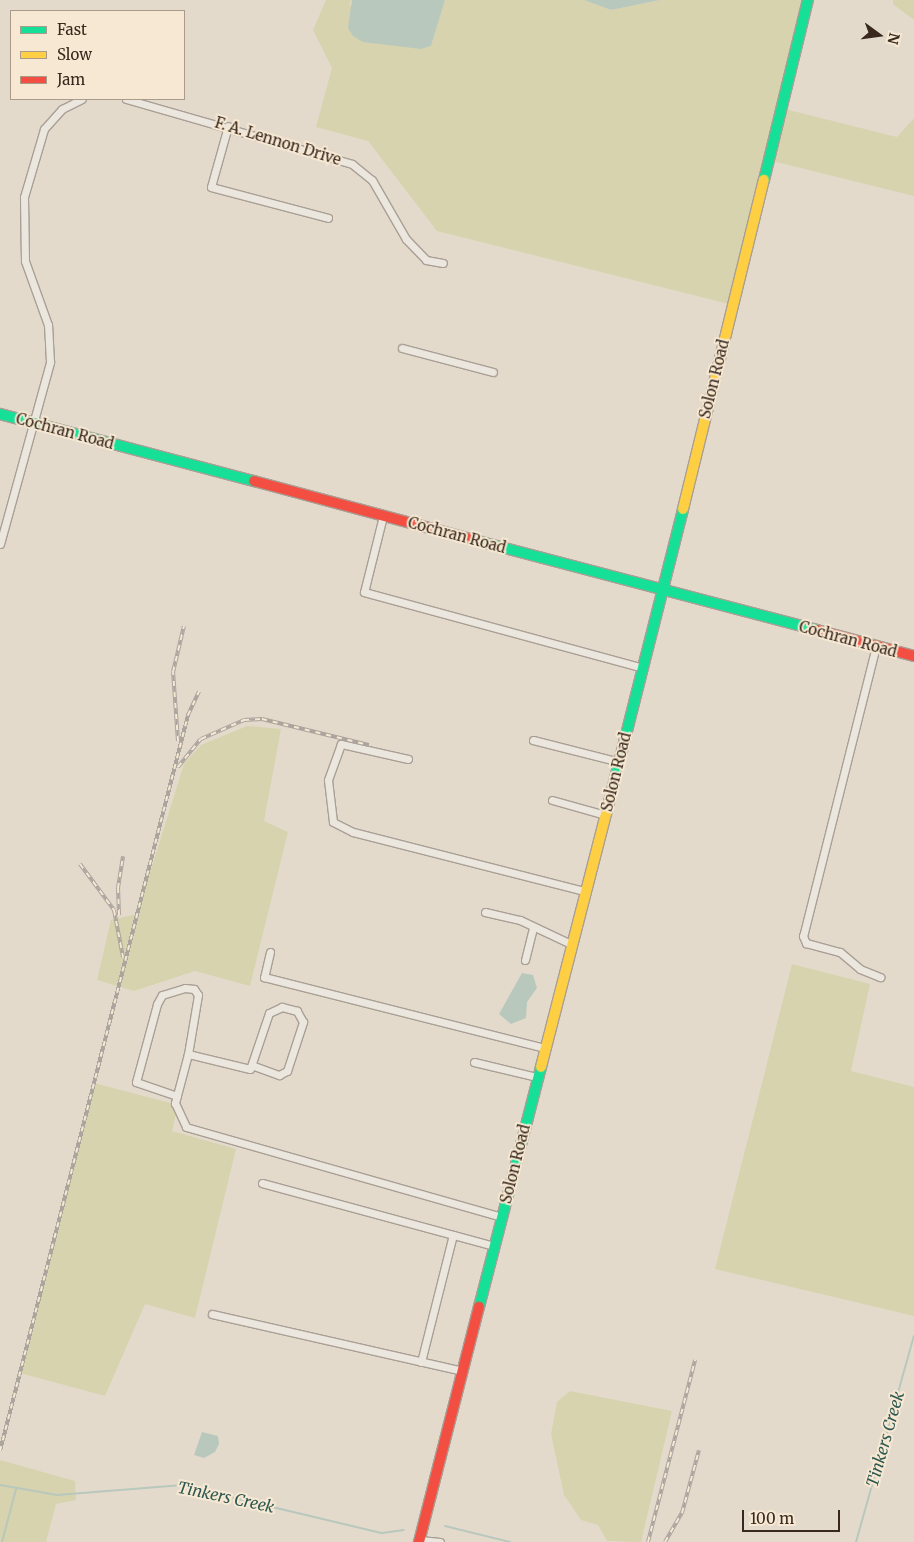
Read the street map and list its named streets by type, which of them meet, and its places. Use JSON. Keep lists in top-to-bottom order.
{
  "streets": {
    "street": ["F. A. Lennon Drive", "Solon Road", "Cochran Road"]
  },
  "crossings": [
    ["Solon Road", "Cochran Road"]
  ],
  "water": ["Tinkers Creek"],
  "legend": ["Fast", "Slow", "Jam"],
  "scale_bar": "100 m",
  "north": "right"
}
